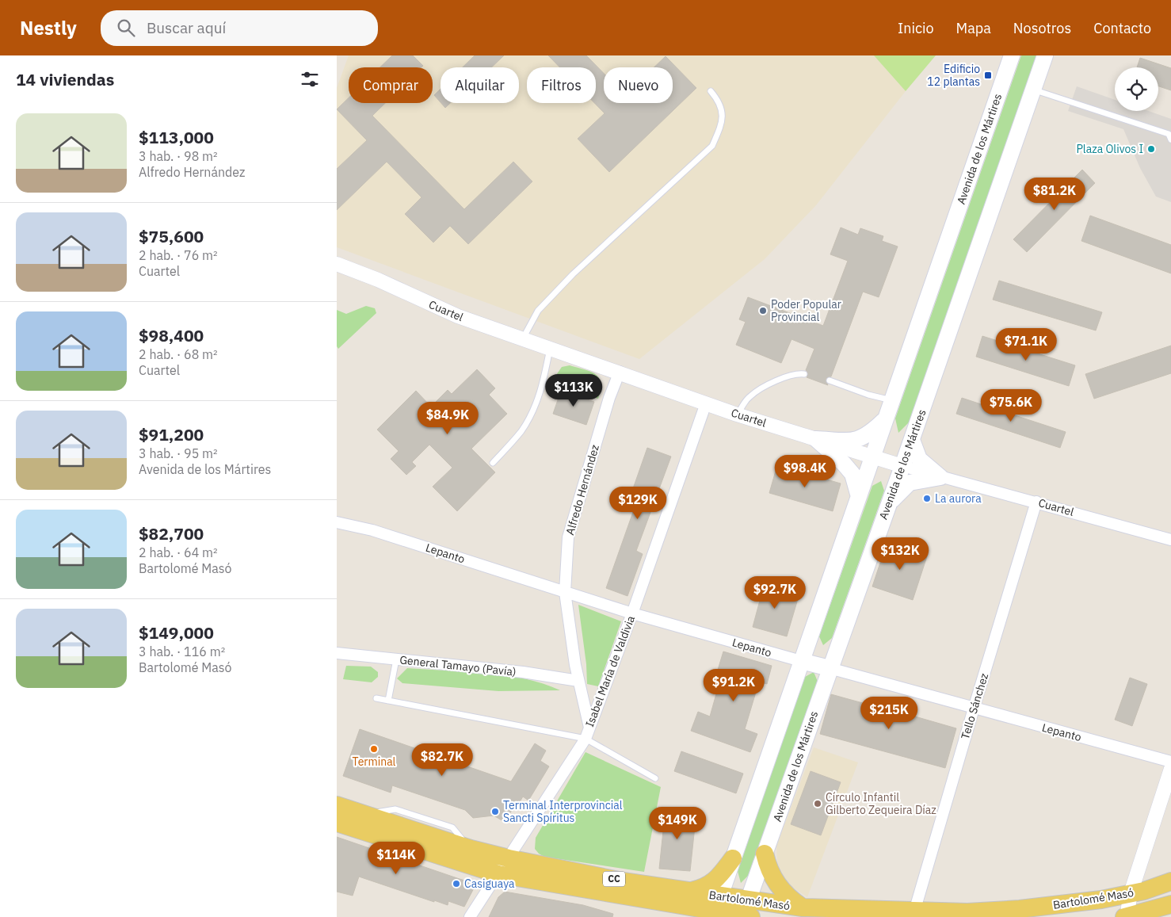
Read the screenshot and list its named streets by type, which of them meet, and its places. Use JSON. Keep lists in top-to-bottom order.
{
  "streets": {
    "main road": [
      "Avenida de los Mártires",
      "Lepanto",
      "CC",
      "Bartolomé Masó"
    ],
    "street": [
      "Cuartel",
      "Alfredo Hernández",
      "General Tamayo (Pavía)",
      "Isabel María de Valdivia",
      "Tello Sánchez"
    ]
  },
  "crossings": [
    ["Avenida de los Mártires", "Cuartel"],
    ["Avenida de los Mártires", "Lepanto"],
    ["Avenida de los Mártires", "CC"],
    ["Avenida de los Mártires", "Bartolomé Masó"],
    ["Cuartel", "Alfredo Hernández"],
    ["Cuartel", "Isabel María de Valdivia"],
    ["Cuartel", "Tello Sánchez"],
    ["Alfredo Hernández", "Lepanto"],
    ["Alfredo Hernández", "General Tamayo (Pavía)"],
    ["Alfredo Hernández", "Isabel María de Valdivia"],
    ["Lepanto", "Isabel María de Valdivia"],
    ["Lepanto", "Tello Sánchez"],
    ["Isabel María de Valdivia", "Bartolomé Masó"],
    ["Tello Sánchez", "Bartolomé Masó"],
    ["CC", "Bartolomé Masó"]
  ],
  "places": {
    "transit": ["Edificio 12 plantas"],
    "other": [
      "Plaza Olivos I",
      "Poder Popular Provincial",
      "La aurora",
      "Terminal",
      "Círculo Infantil Gilberto Zequeira Díaz",
      "Terminal Interprovincial Sancti Spíritus",
      "Casiguaya"
    ]
  },
  "page": {
    "header": "Nestly",
    "search": "Buscar aquí",
    "nav": [
      "Inicio",
      "Mapa",
      "Nosotros",
      "Contacto"
    ],
    "heading": "14 viviendas",
    "chip": [
      "Comprar",
      "Alquilar",
      "Filtros",
      "Nuevo"
    ],
    "list": [
      {
        "name": "$113,000",
        "note": "3 hab. · 98 m² · Alfredo Hernández"
      },
      {
        "name": "$75,600",
        "note": "2 hab. · 76 m² · Cuartel"
      },
      {
        "name": "$98,400",
        "note": "2 hab. · 68 m² · Cuartel"
      },
      {
        "name": "$91,200",
        "note": "3 hab. · 95 m² · Avenida de los Mártires"
      },
      {
        "name": "$82,700",
        "note": "2 hab. · 64 m² · Bartolomé Masó"
      },
      {
        "name": "$149,000",
        "note": "3 hab. · 116 m² · Bartolomé Masó"
      }
    ],
    "price": [
      "$81.2K",
      "$71.1K",
      "$113K",
      "$75.6K",
      "$84.9K",
      "$98.4K",
      "$129K",
      "$132K",
      "$92.7K",
      "$91.2K",
      "$215K",
      "$82.7K",
      "$149K",
      "$114K"
    ]
  }
}
